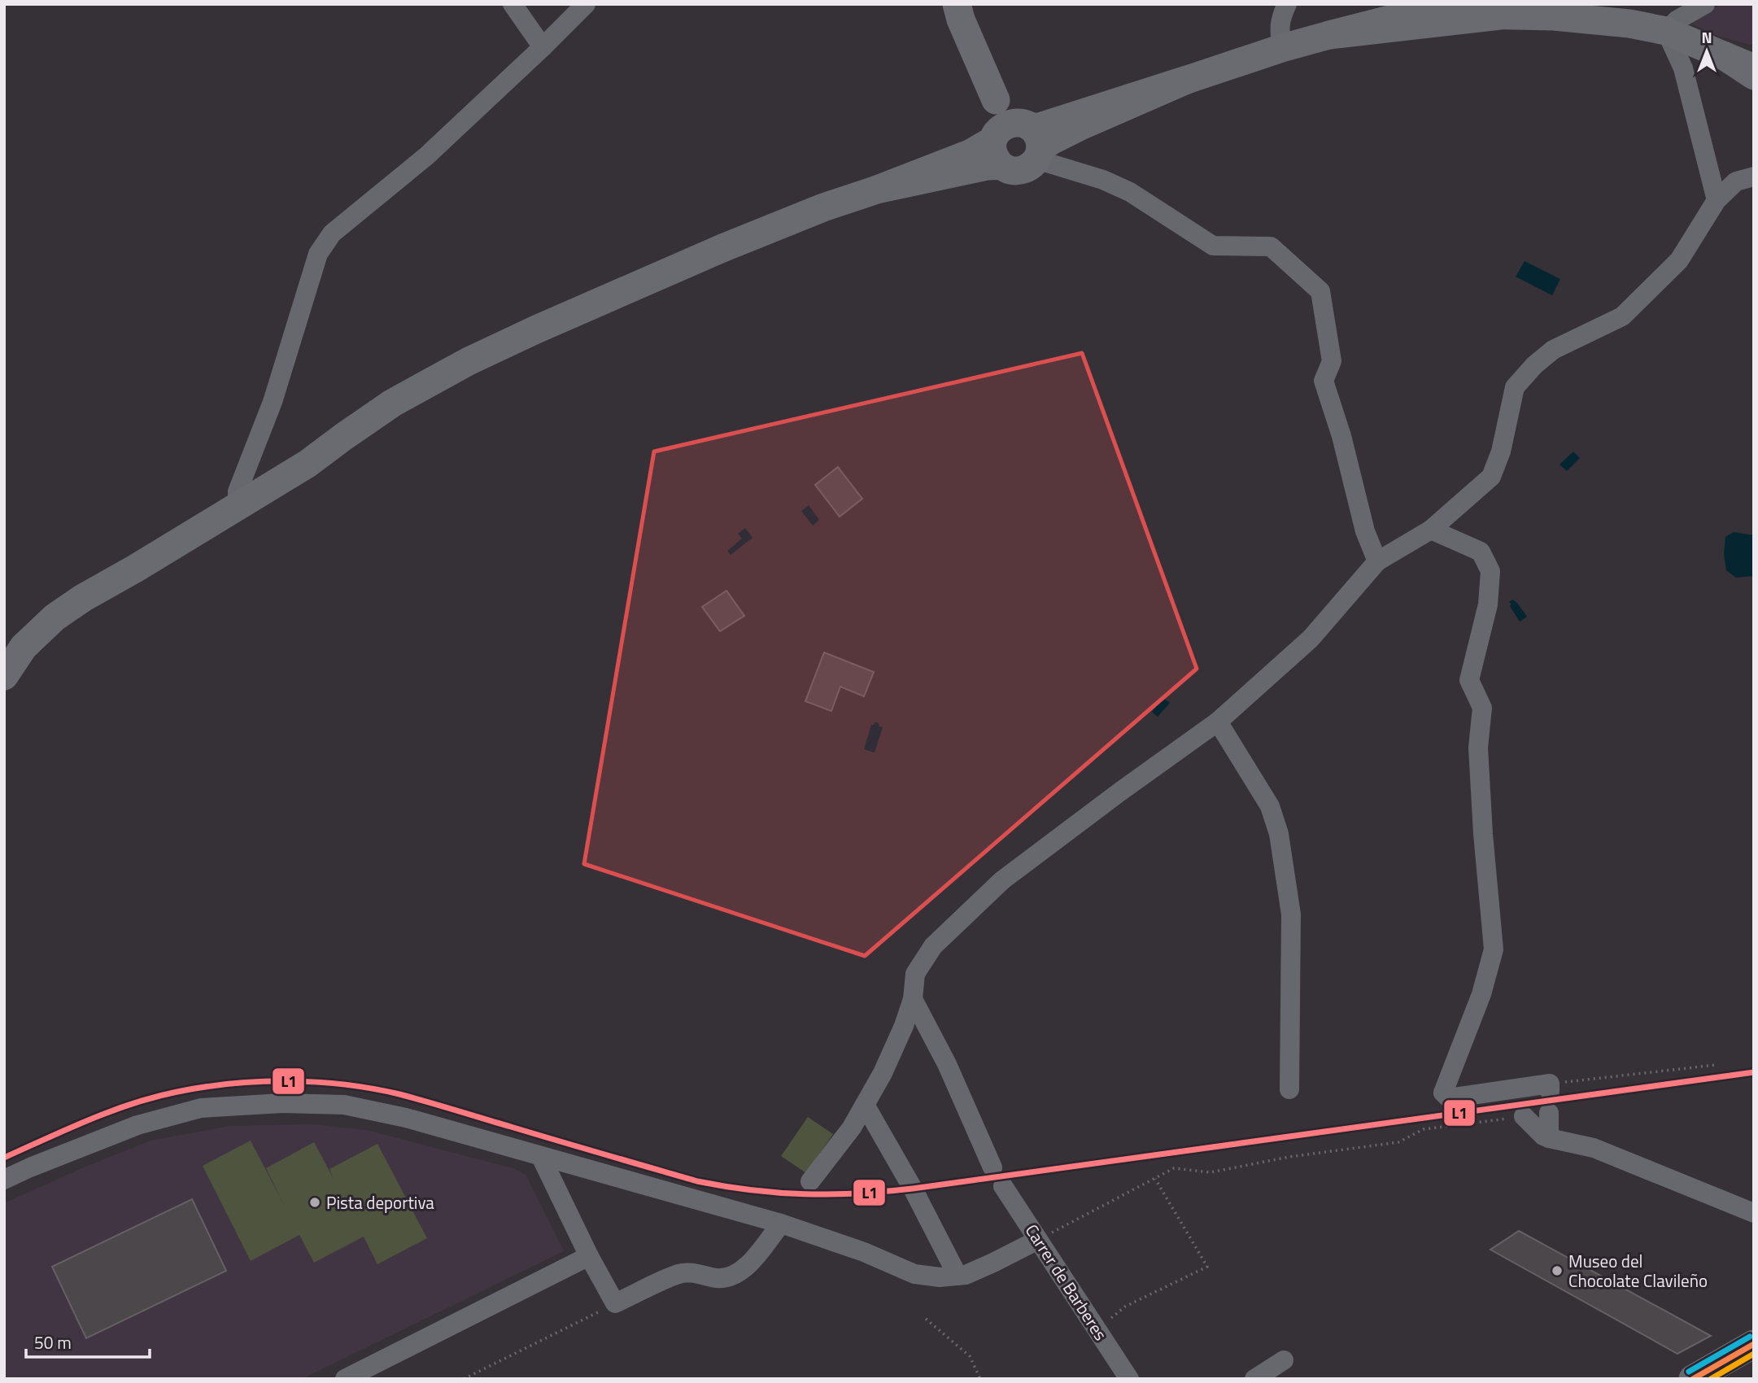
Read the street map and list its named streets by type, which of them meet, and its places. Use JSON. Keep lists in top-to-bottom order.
{
  "streets": {
    "street": ["Carrer de Barberes"]
  },
  "places": ["Pista deportiva", "Museo del Chocolate Clavileño"],
  "lines": ["transit line L1"],
  "scale_bar": "50 m",
  "north": "top"
}
